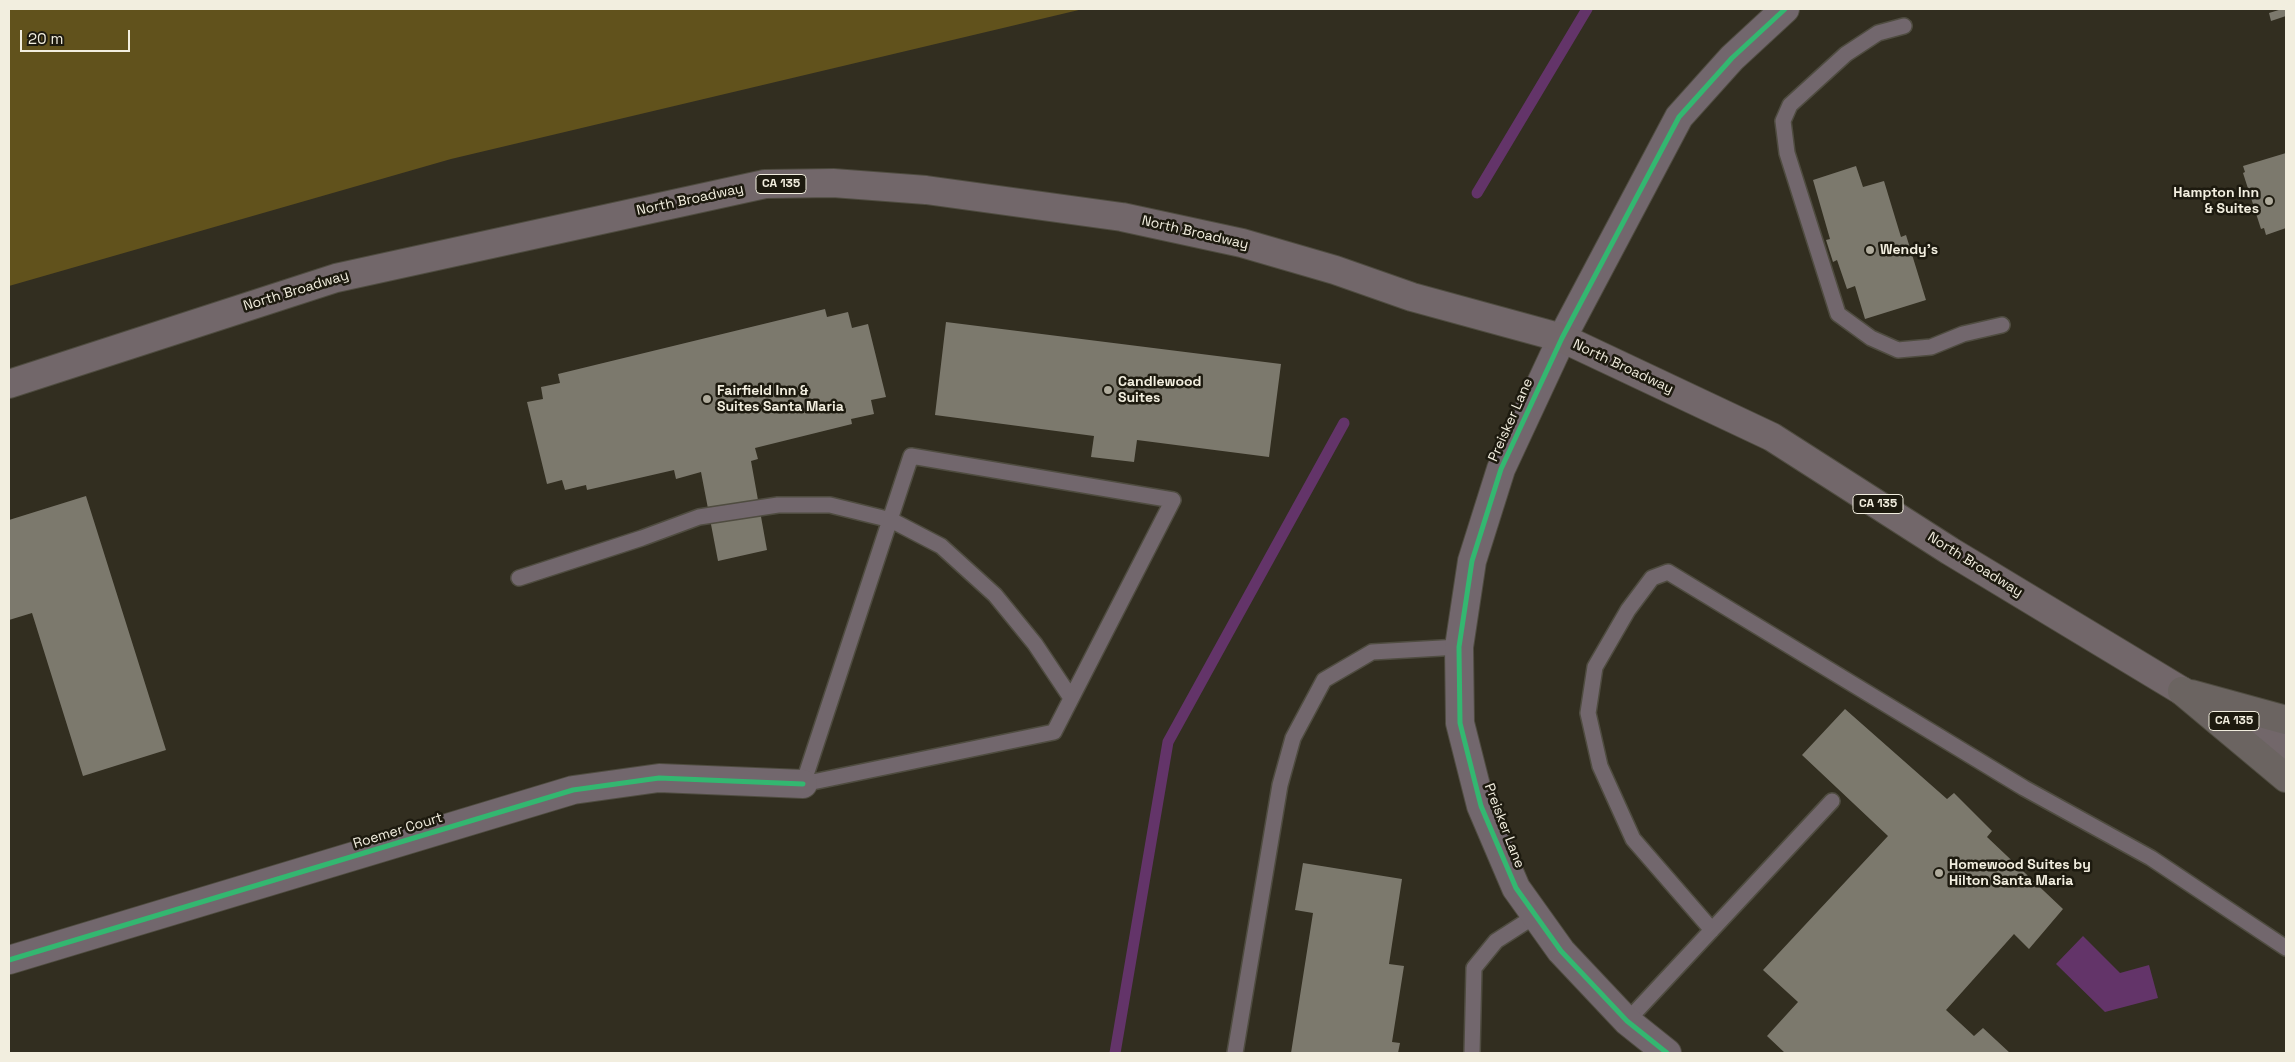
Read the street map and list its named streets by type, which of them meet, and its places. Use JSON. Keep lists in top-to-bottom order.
{
  "streets": {
    "main road": ["CA 135", "North Broadway"],
    "street": ["Preisker Lane", "Roemer Court"]
  },
  "crossings": [
    ["North Broadway", "Preisker Lane"]
  ],
  "places": [
    "Hampton Inn & Suites",
    "Wendy's",
    "Candlewood Suites",
    "Fairfield Inn & Suites Santa Maria",
    "Homewood Suites by Hilton Santa Maria"
  ],
  "scale_bar": "20 m"
}
